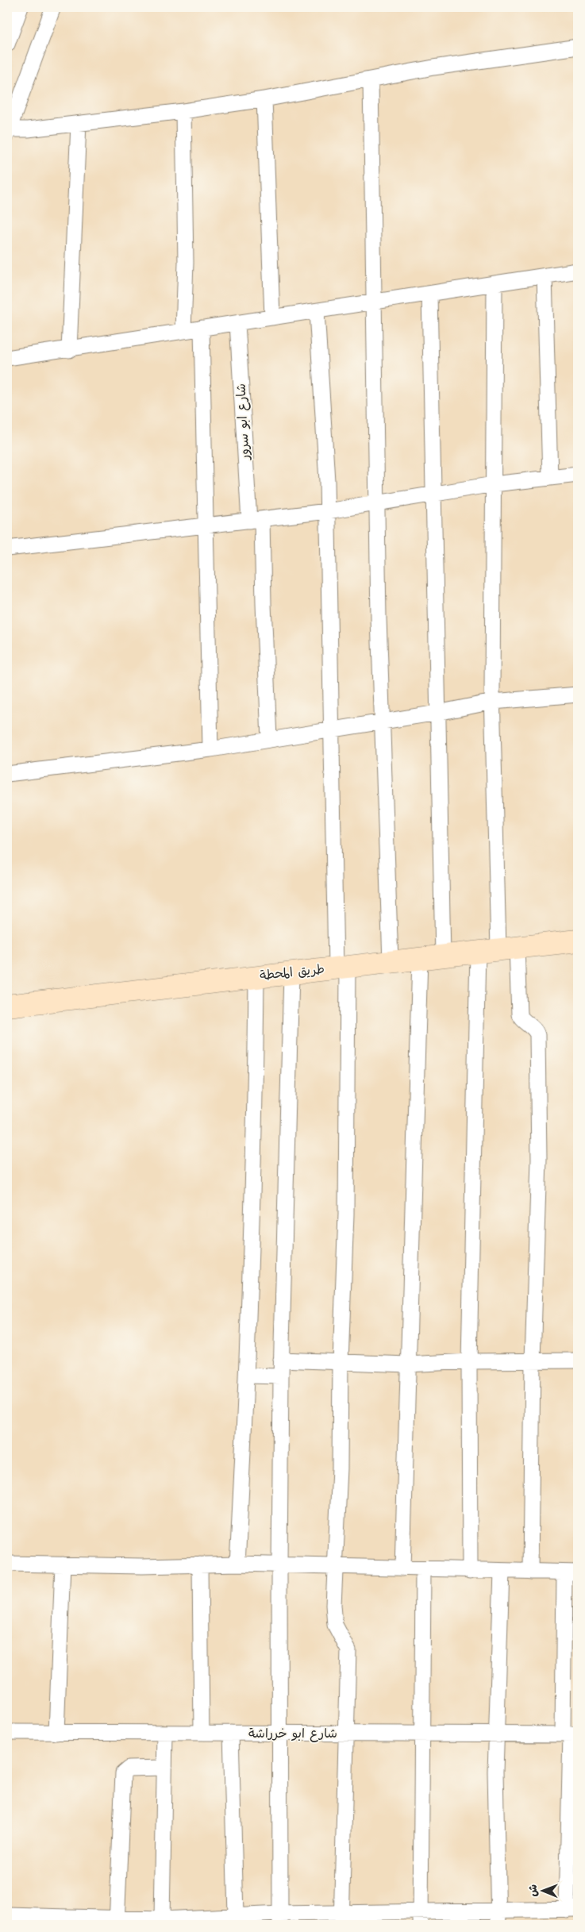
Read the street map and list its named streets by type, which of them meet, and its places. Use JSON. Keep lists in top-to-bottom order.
{
  "streets": {
    "street": ["شارع ابو سرور", "طريق المحطة", "شارع ابو خرراشة"]
  },
  "north": "left"
}
